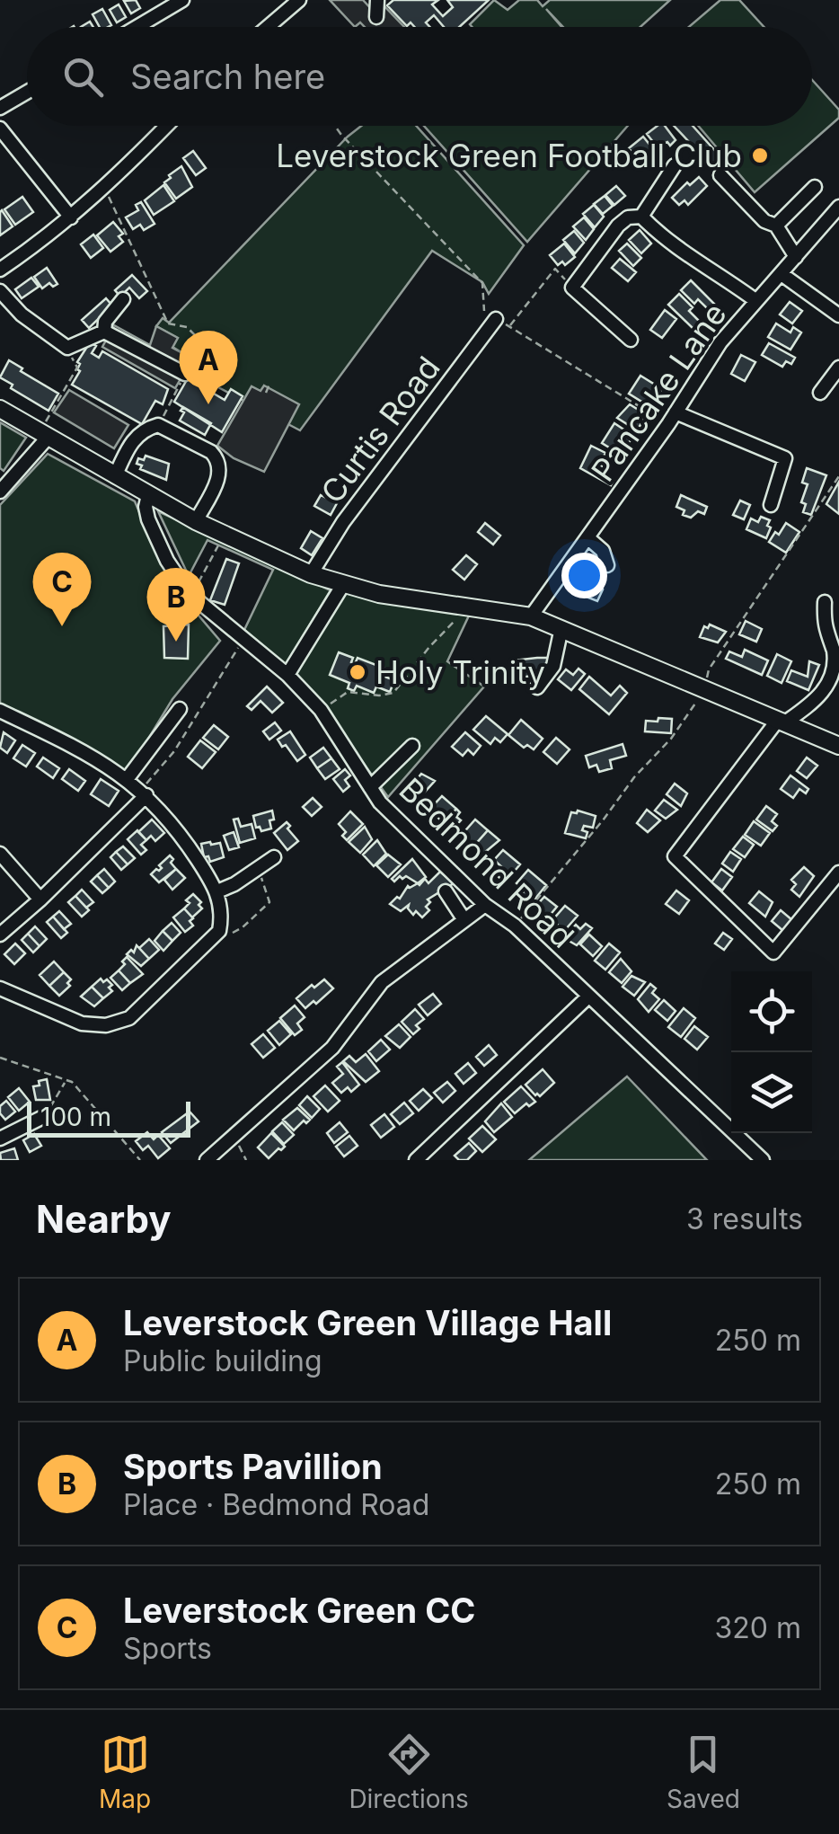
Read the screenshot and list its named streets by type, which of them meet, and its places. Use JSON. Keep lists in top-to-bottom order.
{
  "streets": {
    "street": ["Pancake Lane", "Curtis Road", "Bedmond Road"]
  },
  "places": ["Leverstock Green Football Club", "Holy Trinity"],
  "scale_bar": "100 m",
  "page": {
    "search": "Search here",
    "pins": ["A", "C", "B"],
    "scale": "100 m",
    "heading": ["Nearby", "3 results"],
    "list": [
      {
        "mark": "A",
        "name": "Leverstock Green Village Hall",
        "note": "Public building",
        "value": "250 m"
      },
      {
        "mark": "B",
        "name": "Sports Pavillion",
        "note": "Place · Bedmond Road",
        "value": "250 m"
      },
      {
        "mark": "C",
        "name": "Leverstock Green CC",
        "note": "Sports",
        "value": "320 m"
      }
    ],
    "nav": ["Map", "Directions", "Saved"]
  }
}
